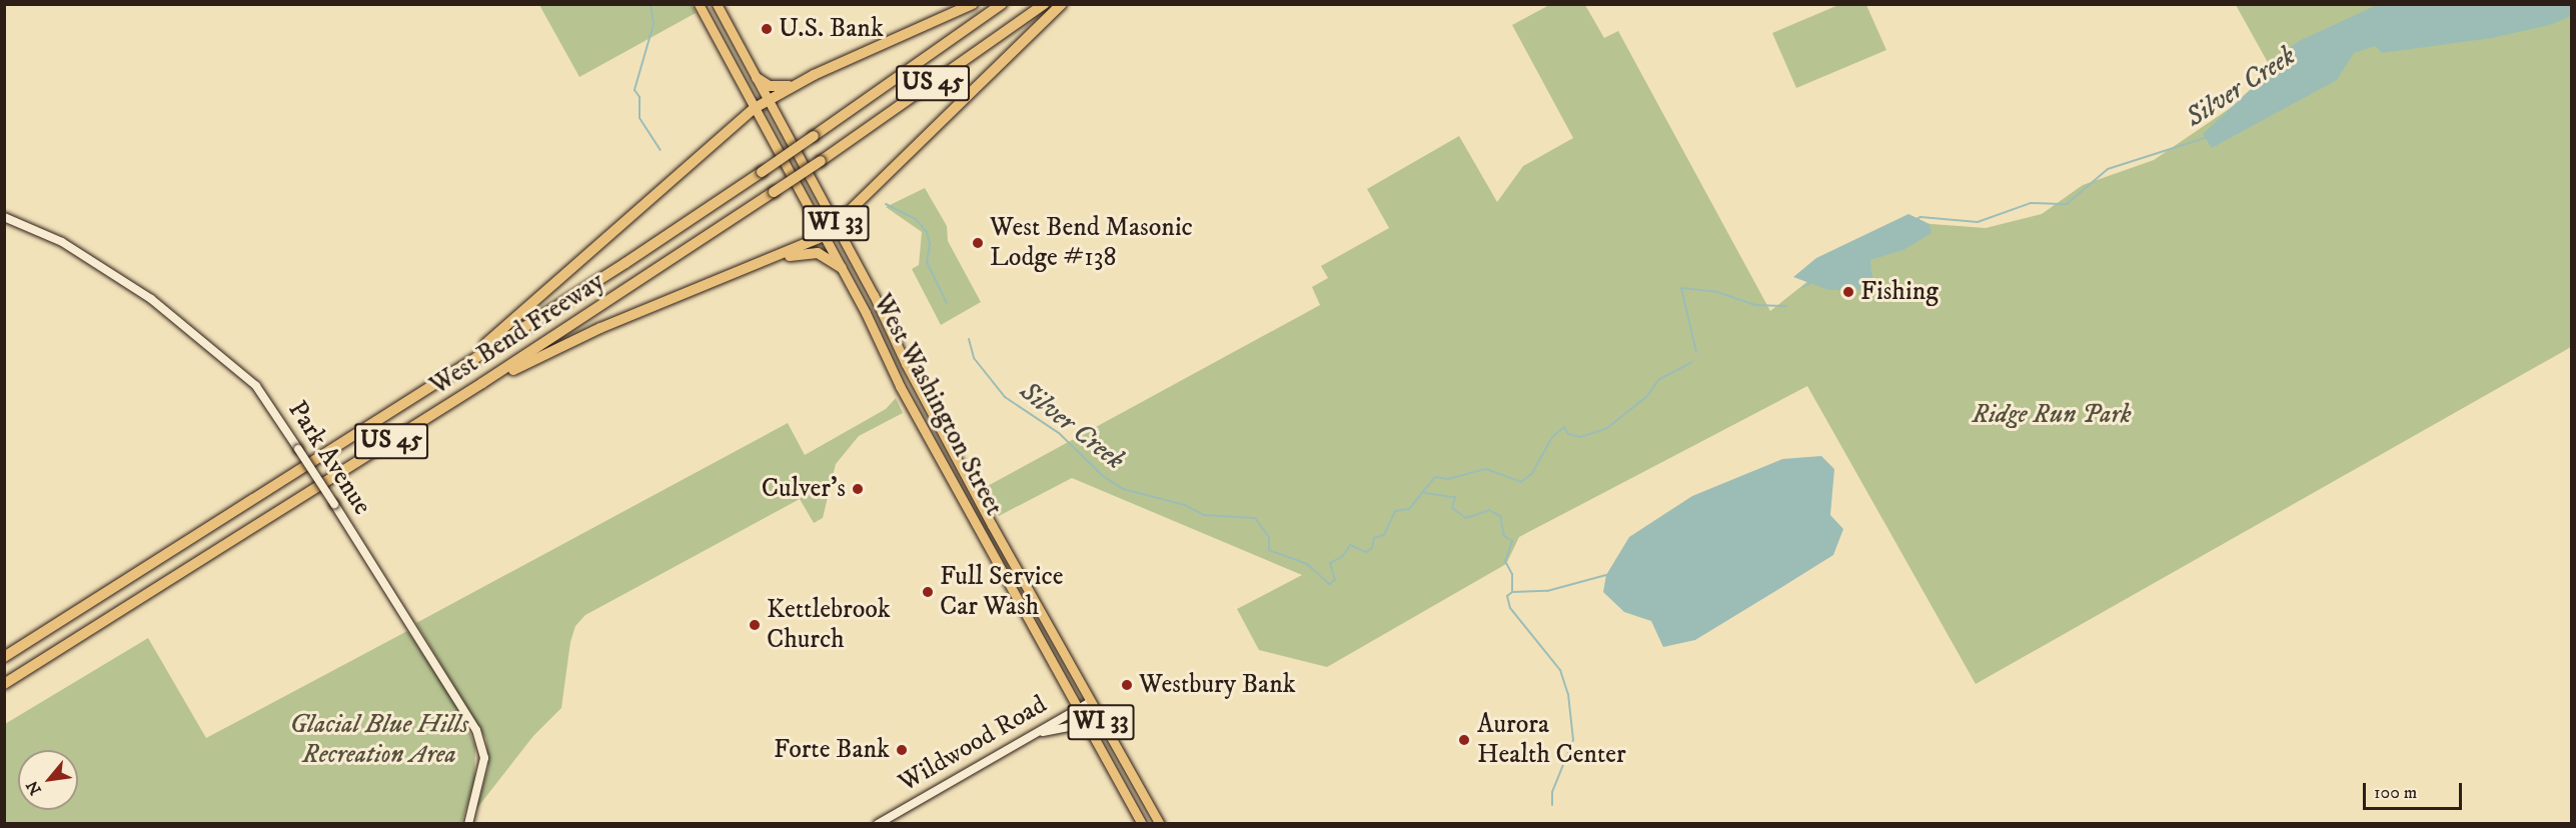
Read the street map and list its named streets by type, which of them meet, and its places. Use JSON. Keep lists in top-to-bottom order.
{
  "streets": {
    "highway": ["US 45", "West Bend Freeway"],
    "main road": ["WI 33", "West Washington Street"],
    "street": ["Park Avenue", "Wildwood Road"]
  },
  "crossings": [
    ["West Washington Street", "Wildwood Road"]
  ],
  "water": ["Silver Creek"],
  "parks": ["Ridge Run Park", "Glacial Blue Hills Recreation Area"],
  "places": [
    "U.S. Bank",
    "West Bend Masonic Lodge #138",
    "Fishing",
    "Culver's",
    "Full Service Car Wash",
    "Kettlebrook Church",
    "Westbury Bank",
    "Aurora Health Center",
    "Forte Bank"
  ],
  "scale_bar": "100 m",
  "north": "bottom left"
}
